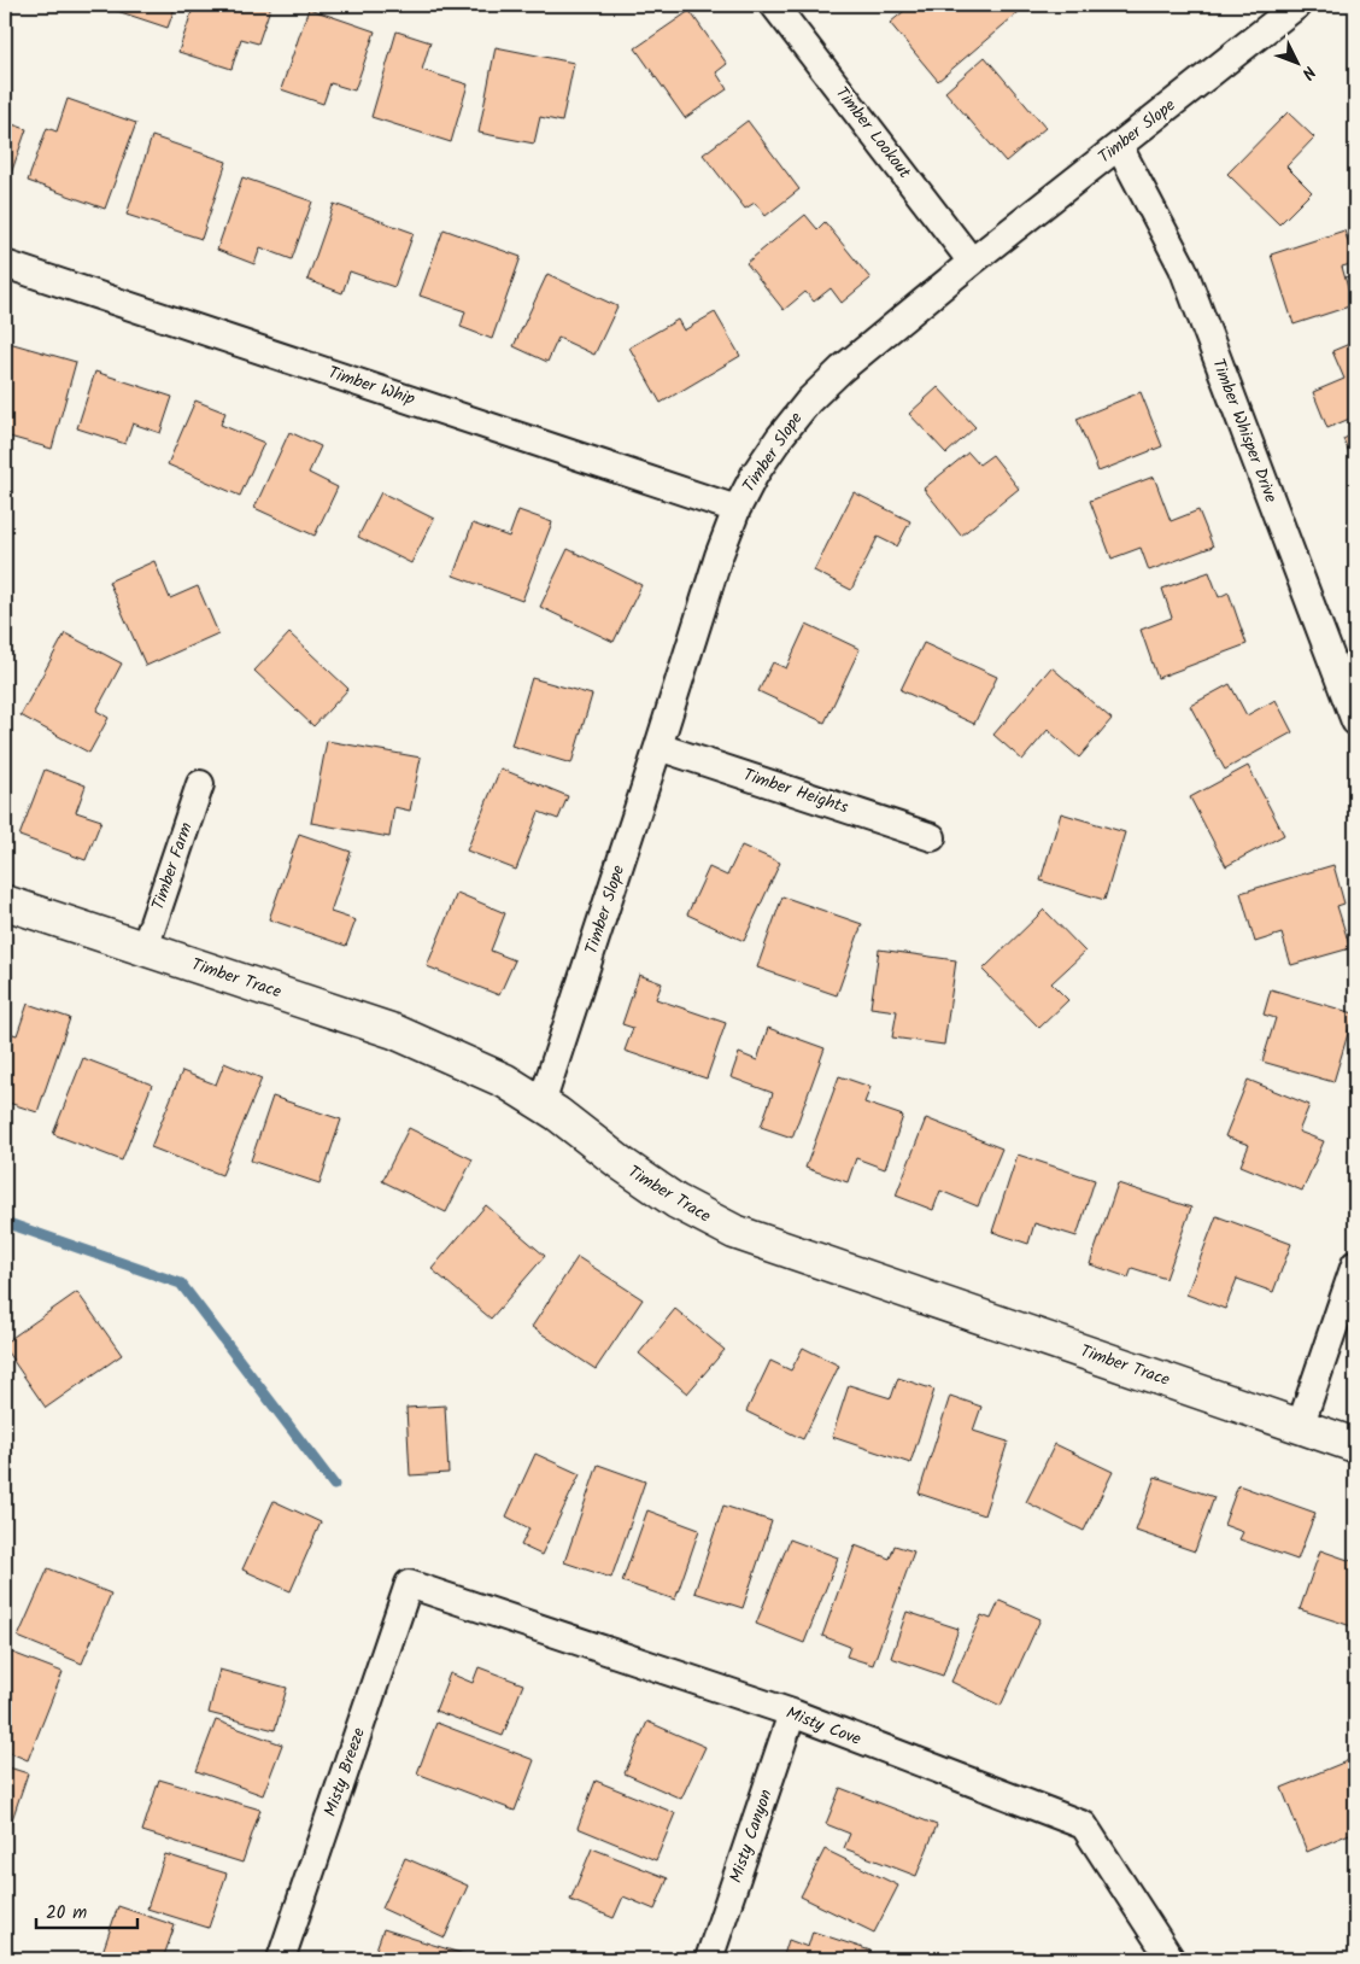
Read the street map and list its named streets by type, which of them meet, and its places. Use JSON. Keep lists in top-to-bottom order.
{
  "streets": {
    "street": [
      "Timber Slope",
      "Timber Lookout",
      "Timber Whip",
      "Timber Whisper Drive",
      "Timber Heights",
      "Timber Farm",
      "Timber Trace",
      "Misty Cove",
      "Misty Breeze",
      "Misty Canyon"
    ]
  },
  "crossings": [
    ["Timber Slope", "Timber Lookout"],
    ["Timber Slope", "Timber Whip"],
    ["Timber Slope", "Timber Whisper Drive"],
    ["Timber Slope", "Timber Heights"],
    ["Timber Slope", "Timber Trace"],
    ["Timber Farm", "Timber Trace"],
    ["Misty Cove", "Misty Breeze"],
    ["Misty Cove", "Misty Canyon"]
  ],
  "scale_bar": "20 m",
  "north": "bottom right"
}
